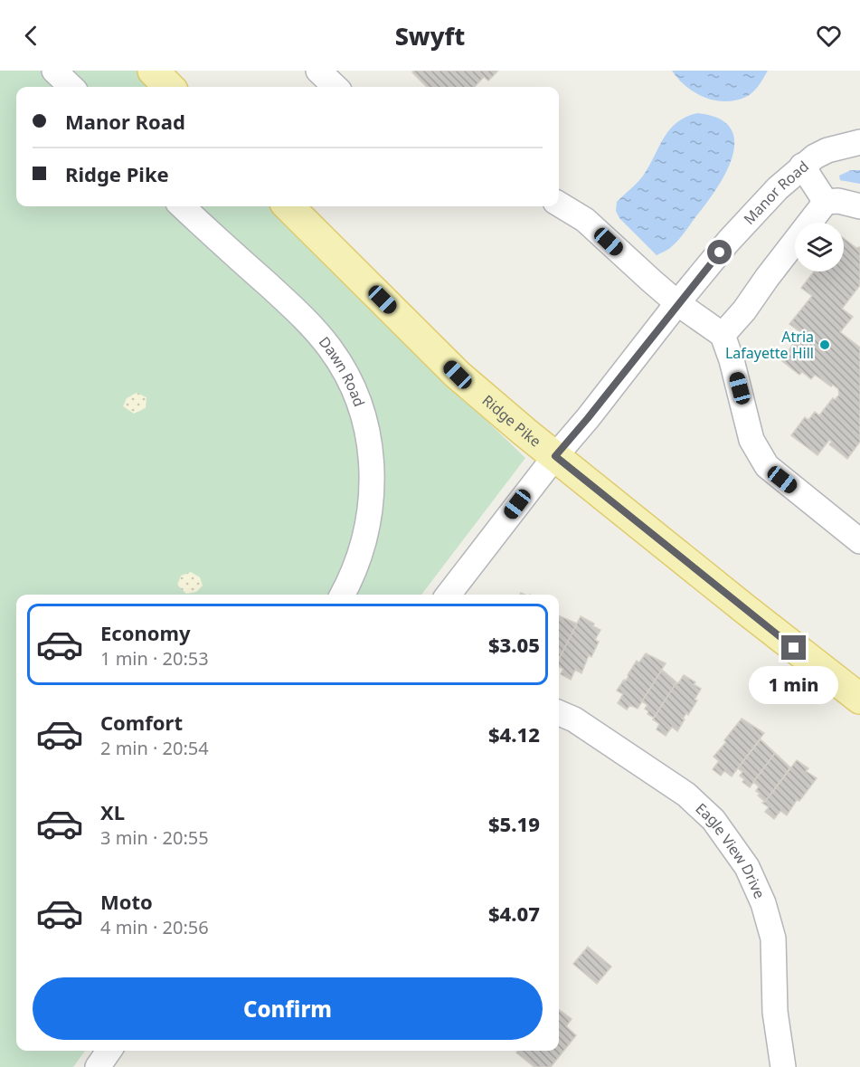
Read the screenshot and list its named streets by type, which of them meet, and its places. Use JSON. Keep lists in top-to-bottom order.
{
  "streets": {
    "main road": ["Ridge Pike"],
    "street": ["Manor Road", "Dawn Road", "Eagle View Drive"]
  },
  "crossings": [
    ["Manor Road", "Ridge Pike"]
  ],
  "places": ["Atria Lafayette Hill"],
  "page": {
    "header": "Swyft",
    "banner": ["Manor Road", "Ridge Pike"],
    "list": [
      {
        "name": "Economy",
        "note": "1 min · 20:53",
        "value": "$3.05"
      },
      {
        "name": "Comfort",
        "note": "2 min · 20:54",
        "value": "$4.12"
      },
      {
        "name": "XL",
        "note": "3 min · 20:55",
        "value": "$5.19"
      },
      {
        "name": "Moto",
        "note": "4 min · 20:56",
        "value": "$4.07"
      }
    ],
    "bubble": "1 min",
    "buttons": "Confirm"
  }
}
